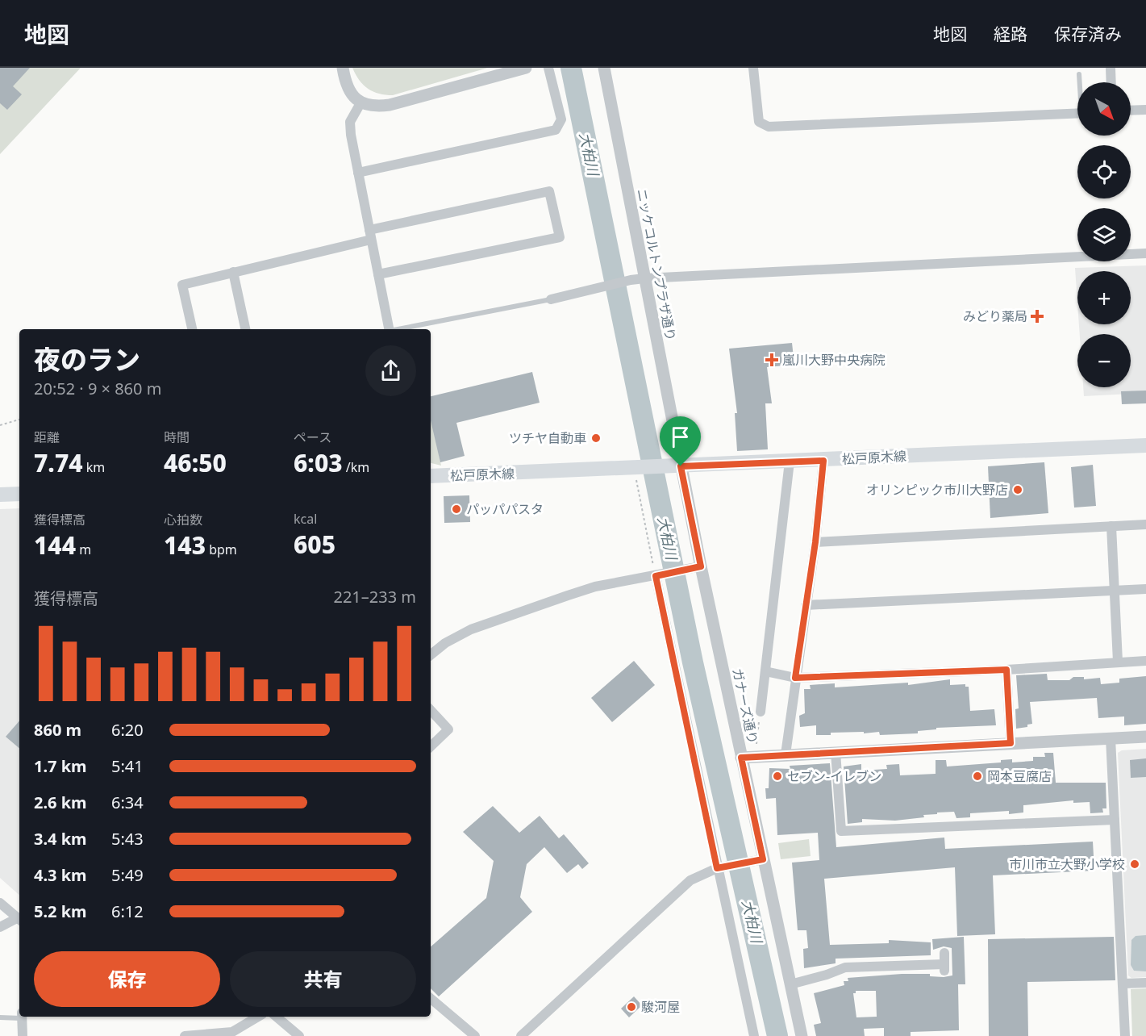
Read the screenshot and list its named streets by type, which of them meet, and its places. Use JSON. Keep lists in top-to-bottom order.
{
  "streets": {
    "main road": ["松戸原木線"],
    "street": ["ニッケコルトンプラザ通り", "ガナーズ通り"]
  },
  "crossings": [
    ["ニッケコルトンプラザ通り", "松戸原木線"],
    ["ニッケコルトンプラザ通り", "ガナーズ通り"],
    ["松戸原木線", "ガナーズ通り"]
  ],
  "water": ["大柏川"],
  "places": {
    "health": ["みどり薬局", "嵐川大野中央病院"],
    "other": [
      "ツチヤ自動車",
      "オリンピック市川大野店",
      "パッパパスタ",
      "セブン-イレブン",
      "岡本豆腐店",
      "市川市立大野小学校",
      "駿河屋"
    ]
  },
  "north": "bottom right",
  "page": {
    "header": "地図",
    "nav": ["地図", "経路", "保存済み"],
    "map_buttons": ["+", "−"],
    "heading": ["夜のラン", "20:52 · 9 × 860 m"],
    "stats": [
      ["距離", "7.74 km"],
      ["時間", "46:50"],
      ["ペース", "6:03 /km"],
      ["獲得標高", "144 m"],
      ["心拍数", "143 bpm"],
      ["kcal", "605"]
    ],
    "chart": ["獲得標高", "221–233 m"],
    "list": [
      {
        "name": "860 m",
        "note": "6:20"
      },
      {
        "name": "1.7 km",
        "note": "5:41"
      },
      {
        "name": "2.6 km",
        "note": "6:34"
      },
      {
        "name": "3.4 km",
        "note": "5:43"
      },
      {
        "name": "4.3 km",
        "note": "5:49"
      },
      {
        "name": "5.2 km",
        "note": "6:12"
      }
    ],
    "buttons": ["保存", "共有"]
  }
}
